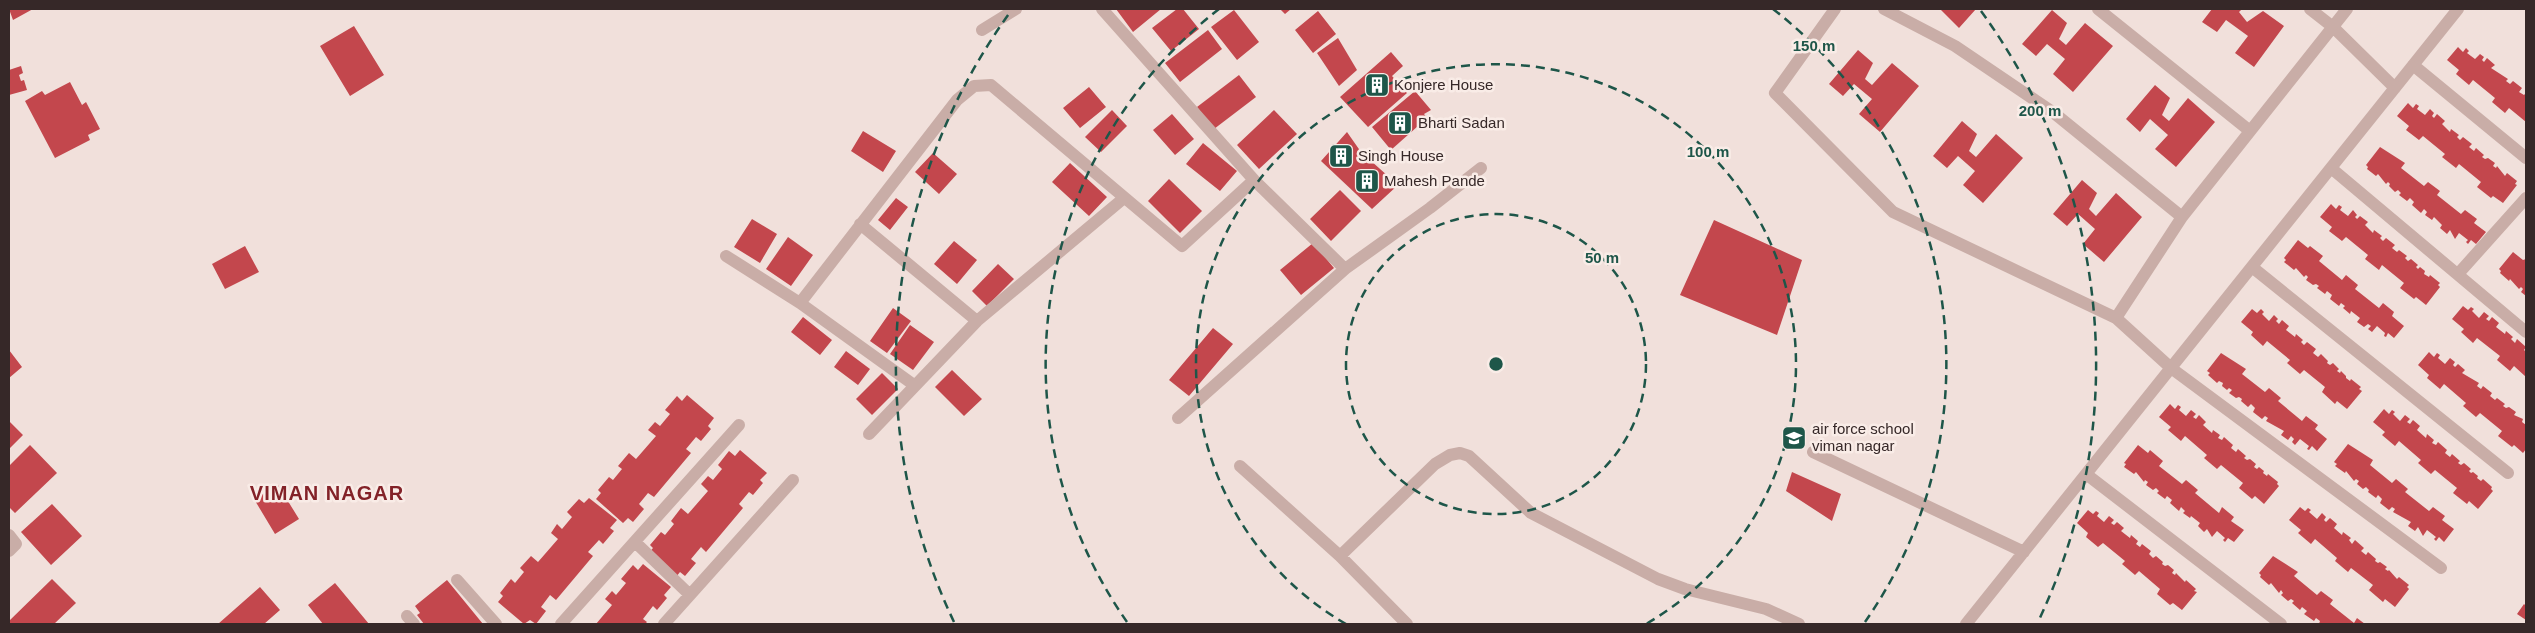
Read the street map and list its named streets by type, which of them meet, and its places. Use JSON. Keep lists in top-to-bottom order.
{
  "districts": ["VIMAN NAGAR"],
  "places": {
    "building": [
      "Konjere House",
      "Bharti Sadan",
      "Singh House",
      "Mahesh Pande"
    ],
    "school or university": ["air force school viman nagar"]
  },
  "rings": [
    "150 m",
    "200 m",
    "100 m",
    "50 m"
  ]
}
